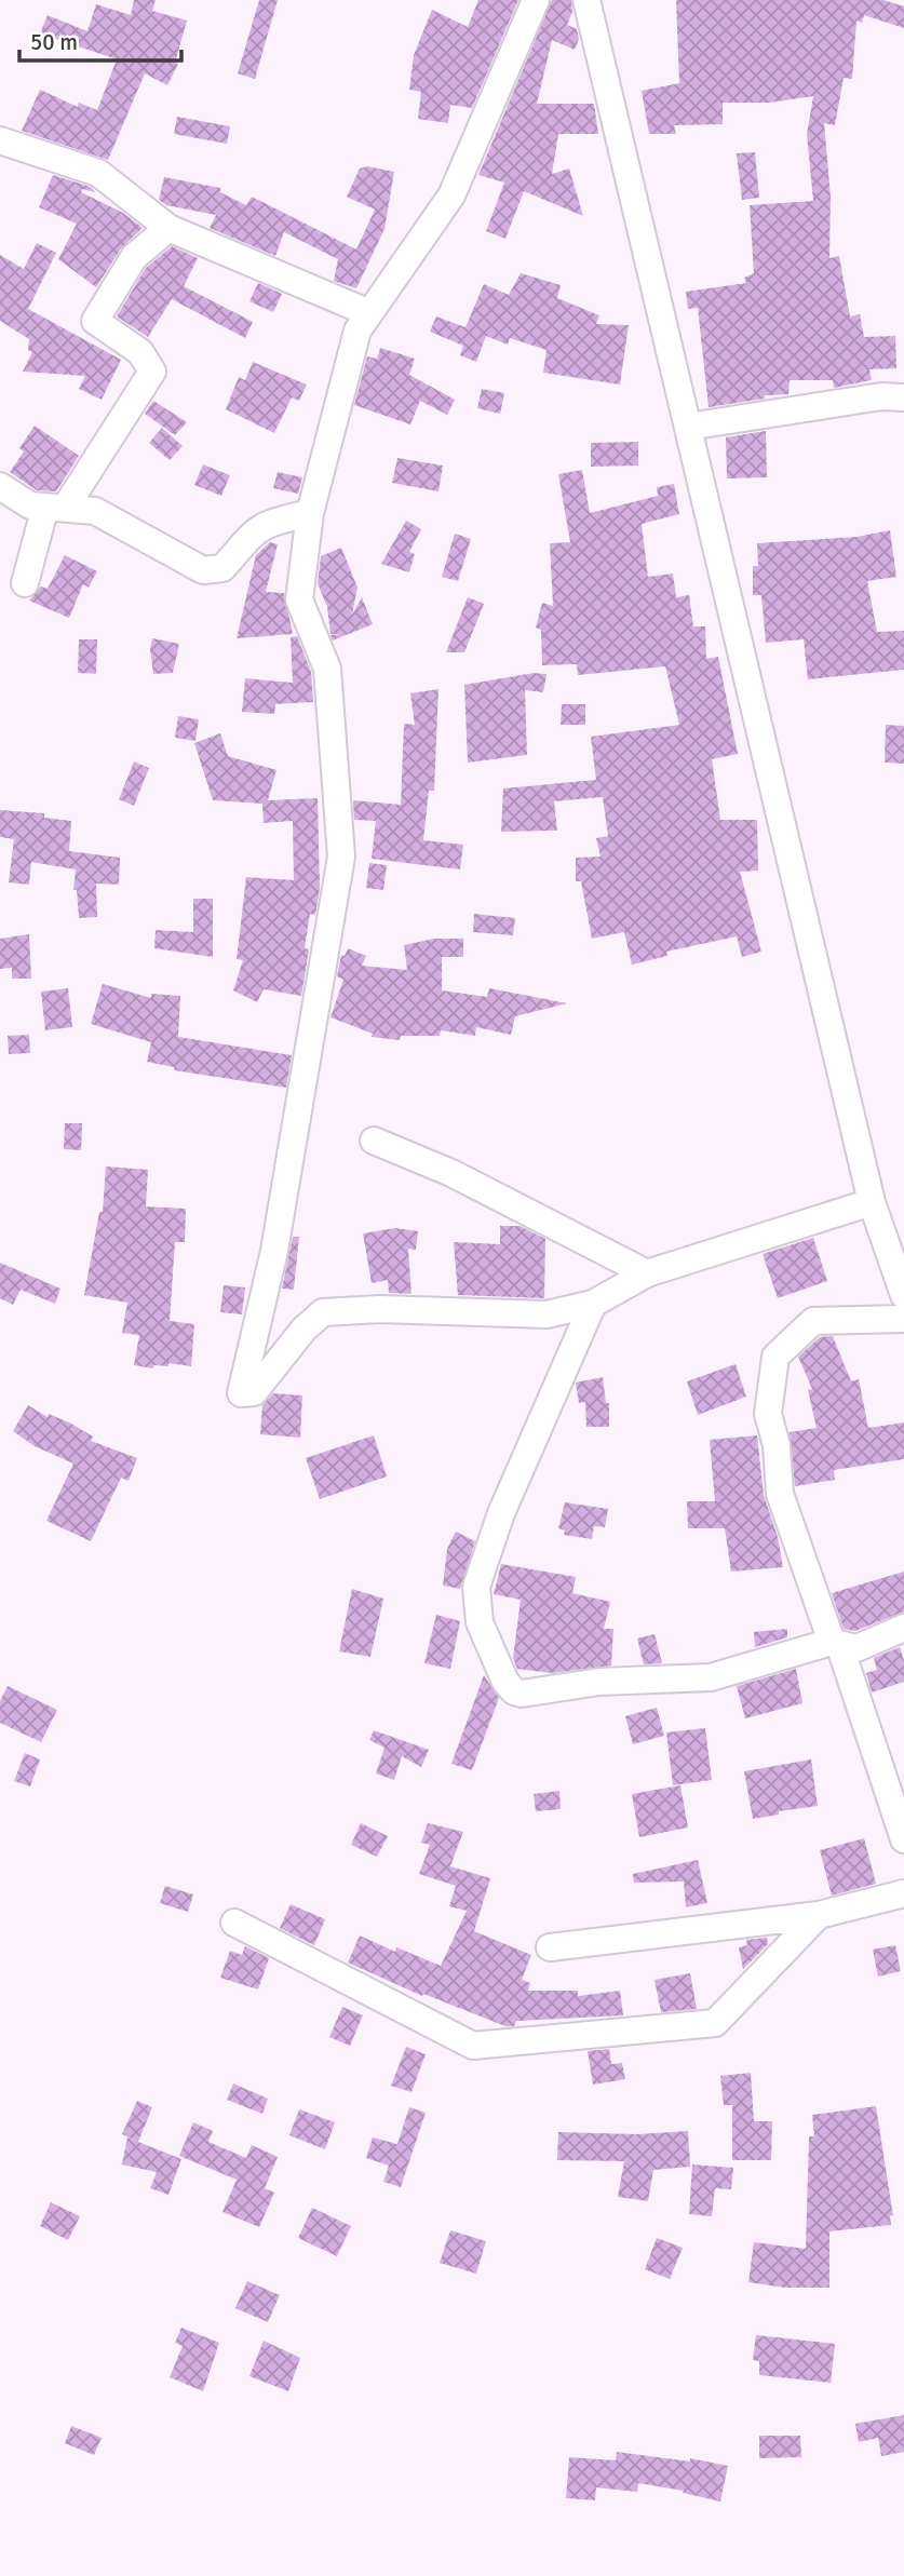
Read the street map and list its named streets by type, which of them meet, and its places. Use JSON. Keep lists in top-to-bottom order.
{
  "scale_bar": "50 m"
}
